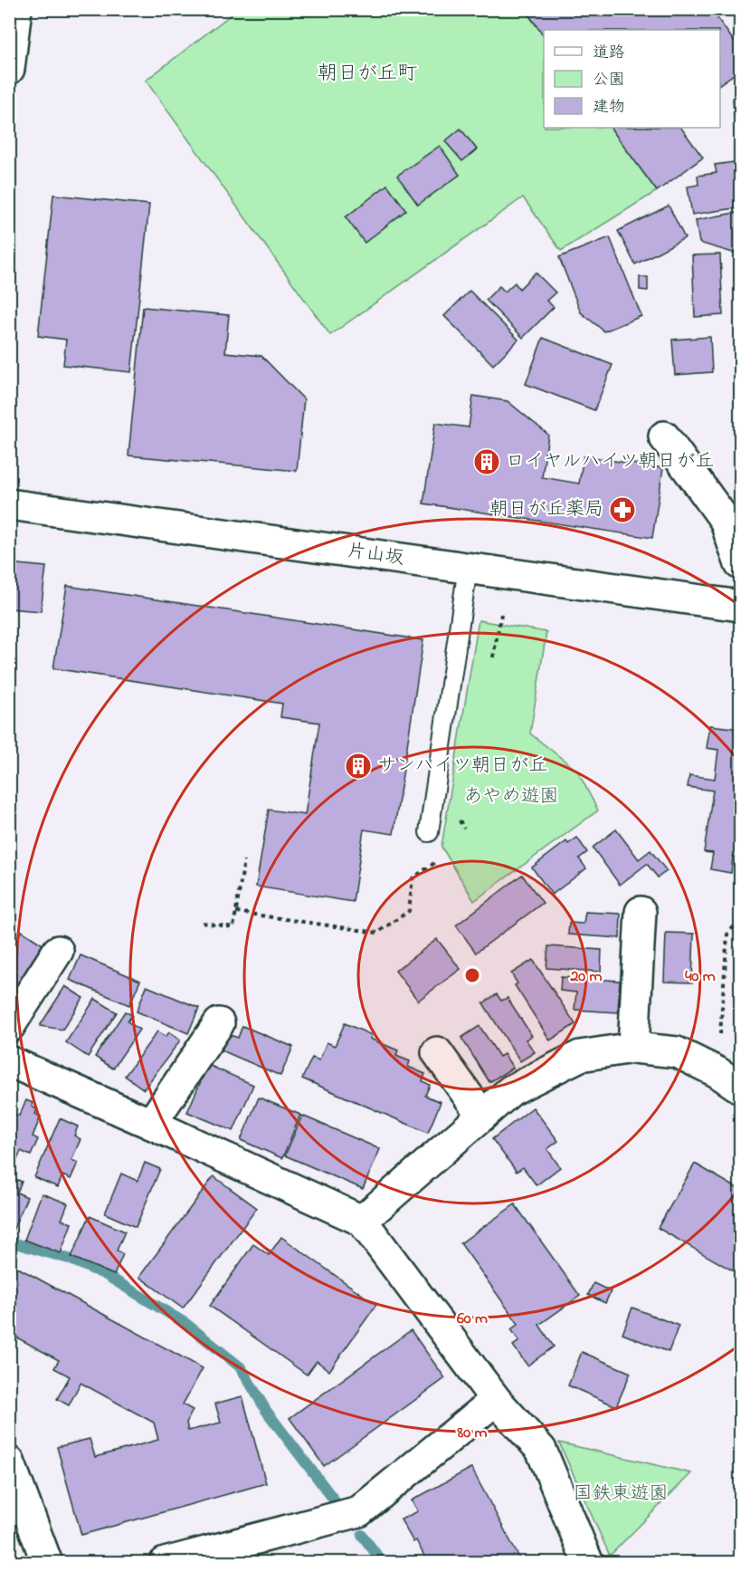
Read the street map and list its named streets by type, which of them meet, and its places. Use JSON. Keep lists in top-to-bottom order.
{
  "streets": {
    "street": ["片山坂"]
  },
  "districts": ["朝日が丘町"],
  "parks": ["あやめ遊園", "国鉄東遊園"],
  "places": {
    "building": ["ロイヤルハイツ朝日が丘", "サンハイツ朝日が丘"],
    "pharmacy": ["朝日が丘薬局"]
  },
  "legend": ["道路", "公園", "建物"],
  "rings": [
    "20 m",
    "40 m",
    "60 m",
    "80 m"
  ]
}
